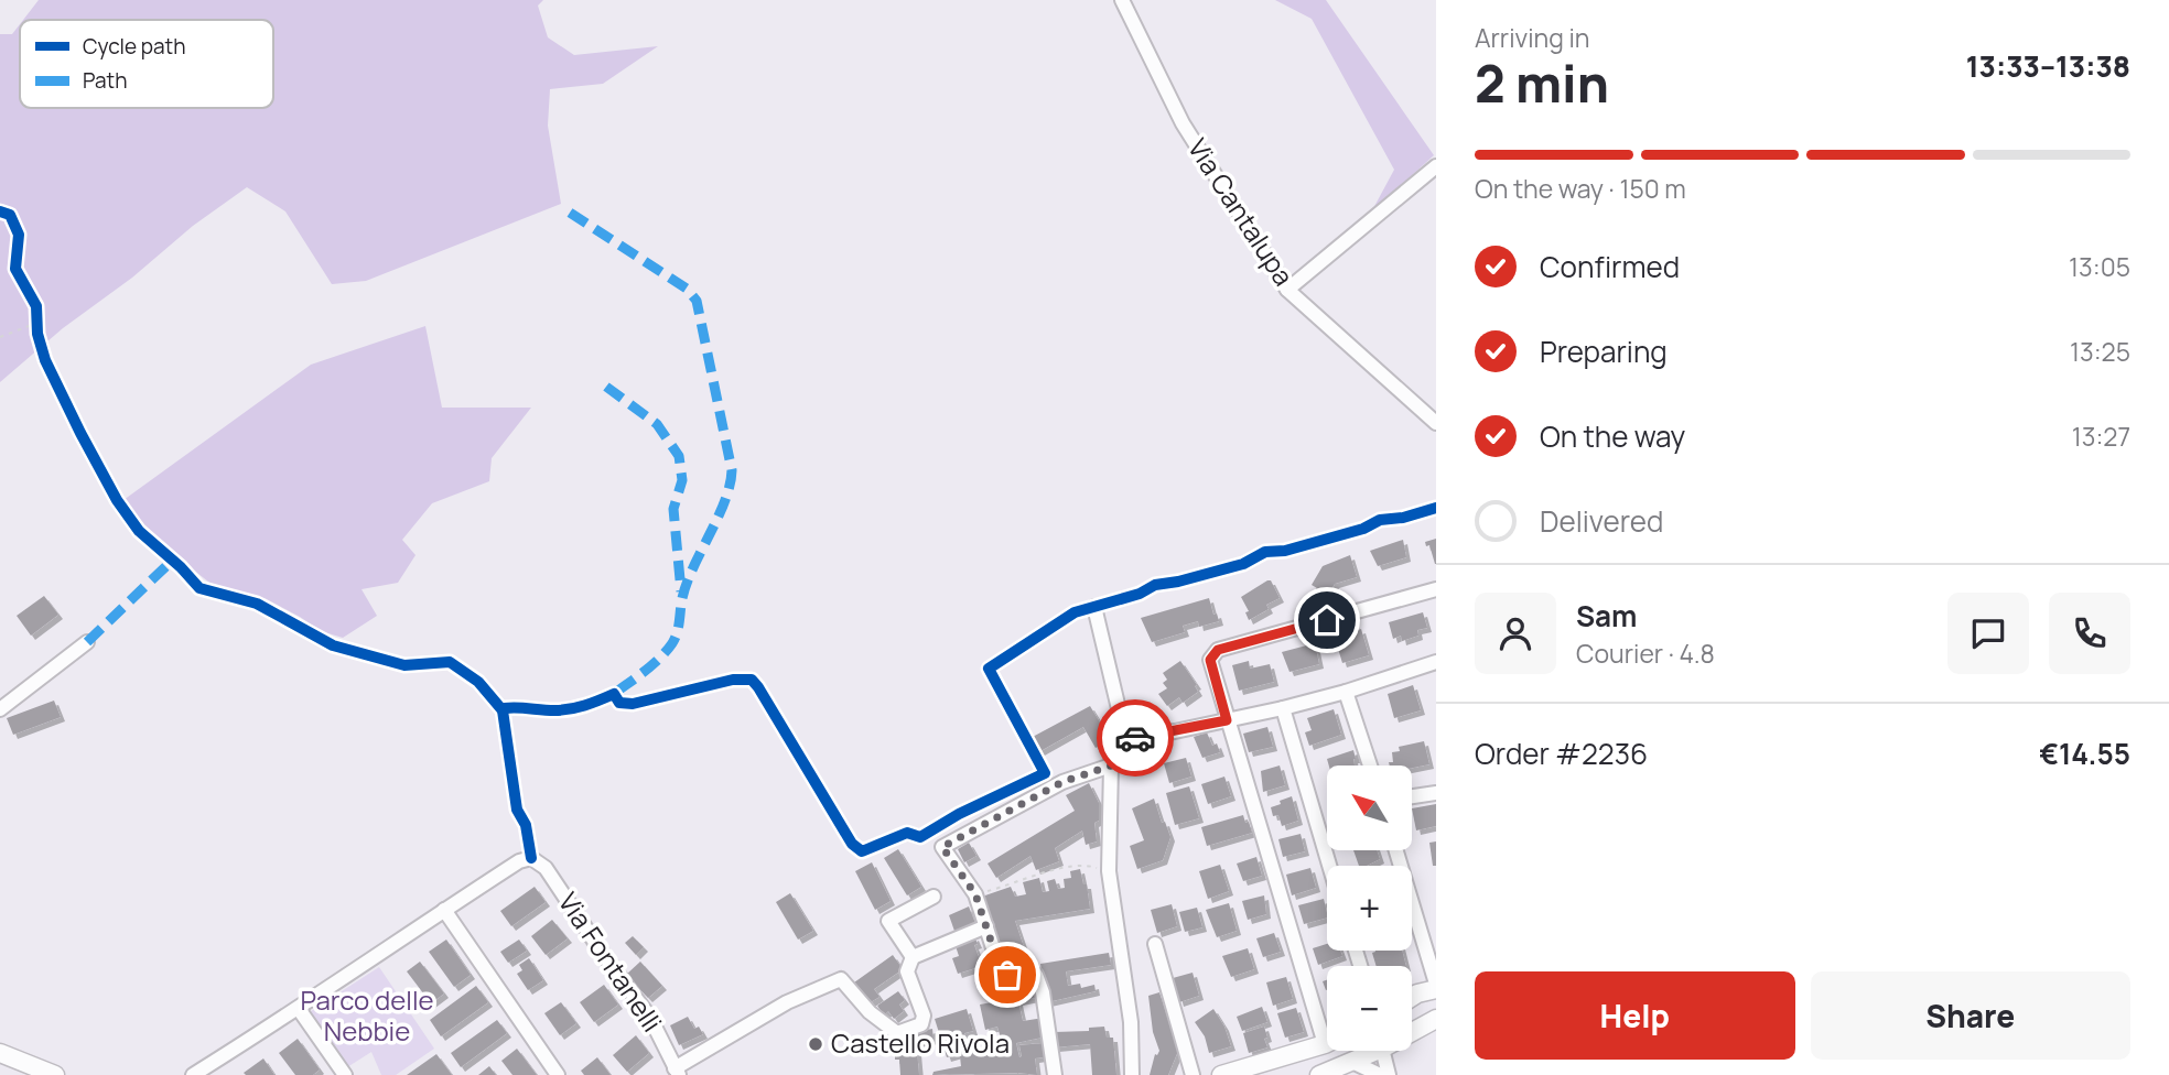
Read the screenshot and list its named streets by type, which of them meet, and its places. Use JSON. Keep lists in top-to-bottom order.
{
  "streets": {
    "street": ["Via Cantalupa", "Via Fontanelli"]
  },
  "parks": ["Parco delle Nebbie"],
  "places": ["Castello Rivola"],
  "legend": ["Cycle path", "Path"],
  "north": "top left",
  "page": {
    "heading": ["2 min", "Arriving in", "13:33–13:38"],
    "panel": [
      "Sam",
      "Courier · 4.8",
      "Order #2236",
      "€14.55"
    ],
    "bar": "On the way · 150 m",
    "list": [
      ["Confirmed", "13:05"],
      ["Preparing", "13:25"],
      ["On the way", "13:27"],
      "Delivered"
    ],
    "map_buttons": ["+", "−"],
    "buttons": ["Help", "Share"]
  }
}
